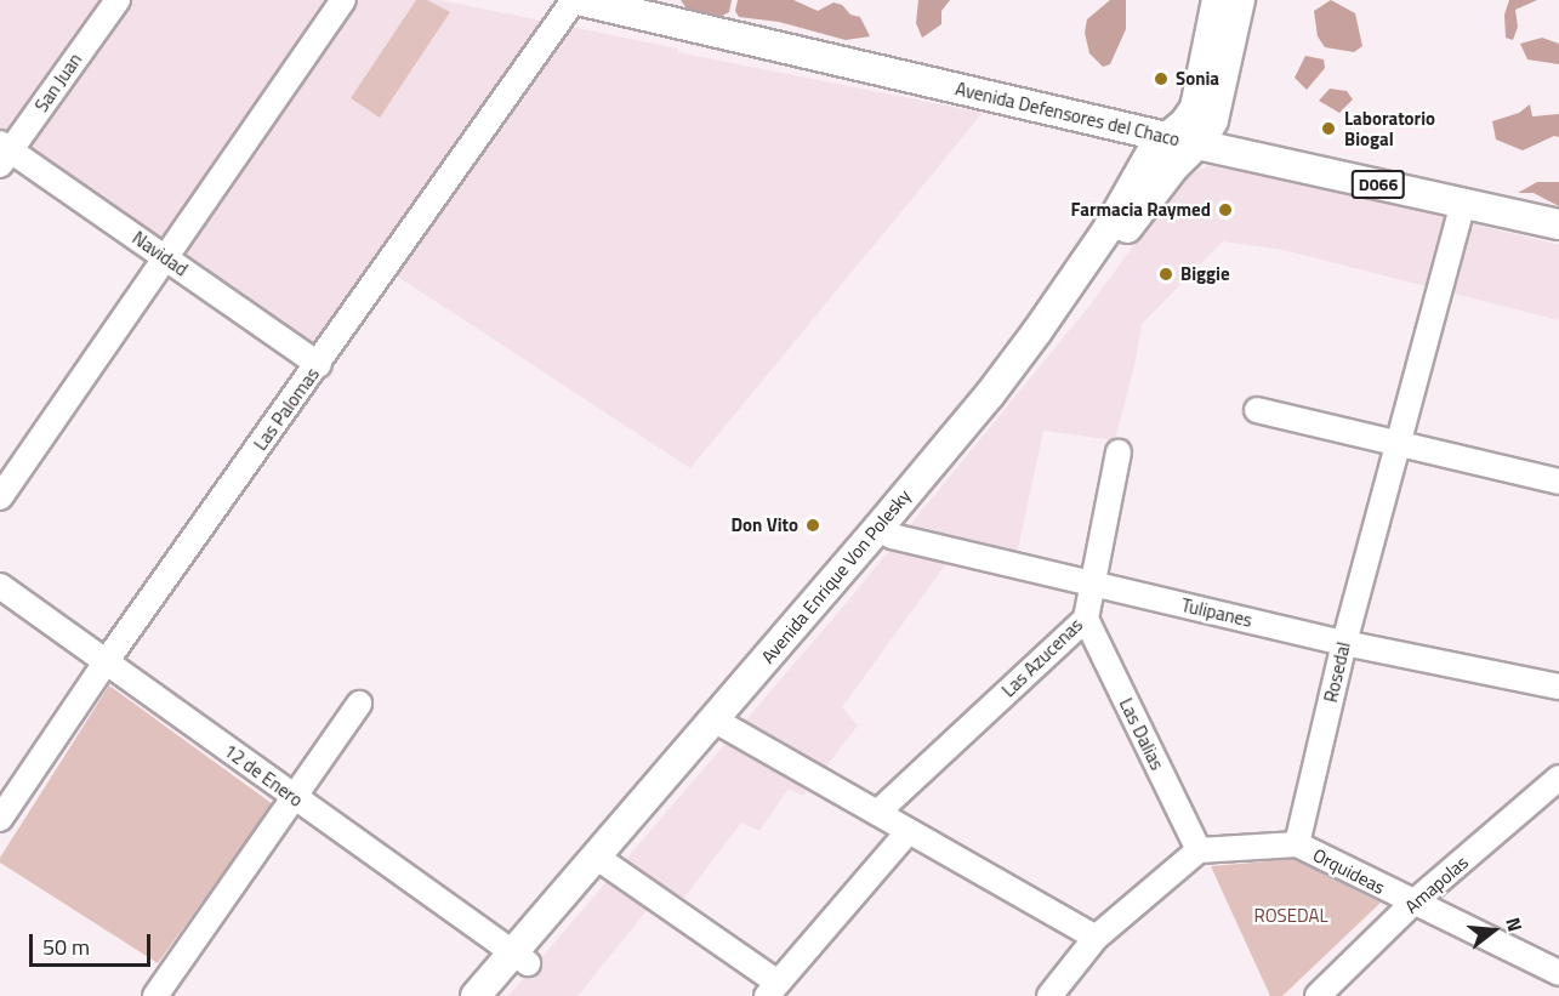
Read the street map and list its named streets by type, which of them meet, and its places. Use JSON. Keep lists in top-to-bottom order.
{
  "streets": {
    "main road": ["Avenida Defensores del Chaco", "D066", "Avenida Enrique Von Polesky"],
    "street": [
      "San Juan",
      "Navidad",
      "Las Palomas",
      "Tulipanes",
      "Las Azucenas",
      "Rosedal",
      "Las Dalias",
      "12 de Enero",
      "Orquideas",
      "Amapolas"
    ]
  },
  "crossings": [
    ["San Juan", "Navidad"],
    ["Avenida Defensores del Chaco", "Las Palomas"],
    ["Avenida Defensores del Chaco", "Avenida Enrique Von Polesky"],
    ["Avenida Defensores del Chaco", "Rosedal"],
    ["Navidad", "Las Palomas"],
    ["Las Palomas", "12 de Enero"],
    ["Avenida Enrique Von Polesky", "Tulipanes"],
    ["Avenida Enrique Von Polesky", "12 de Enero"],
    ["Tulipanes", "Las Azucenas"],
    ["Tulipanes", "Rosedal"],
    ["Las Azucenas", "Las Dalias"],
    ["Rosedal", "Orquideas"],
    ["Orquideas", "Amapolas"]
  ],
  "parks": ["ROSEDAL"],
  "places": [
    "Sonia",
    "Laboratorio Biogal",
    "Farmacia Raymed",
    "Biggie",
    "Don Vito"
  ],
  "scale_bar": "50 m",
  "north": "right"
}
